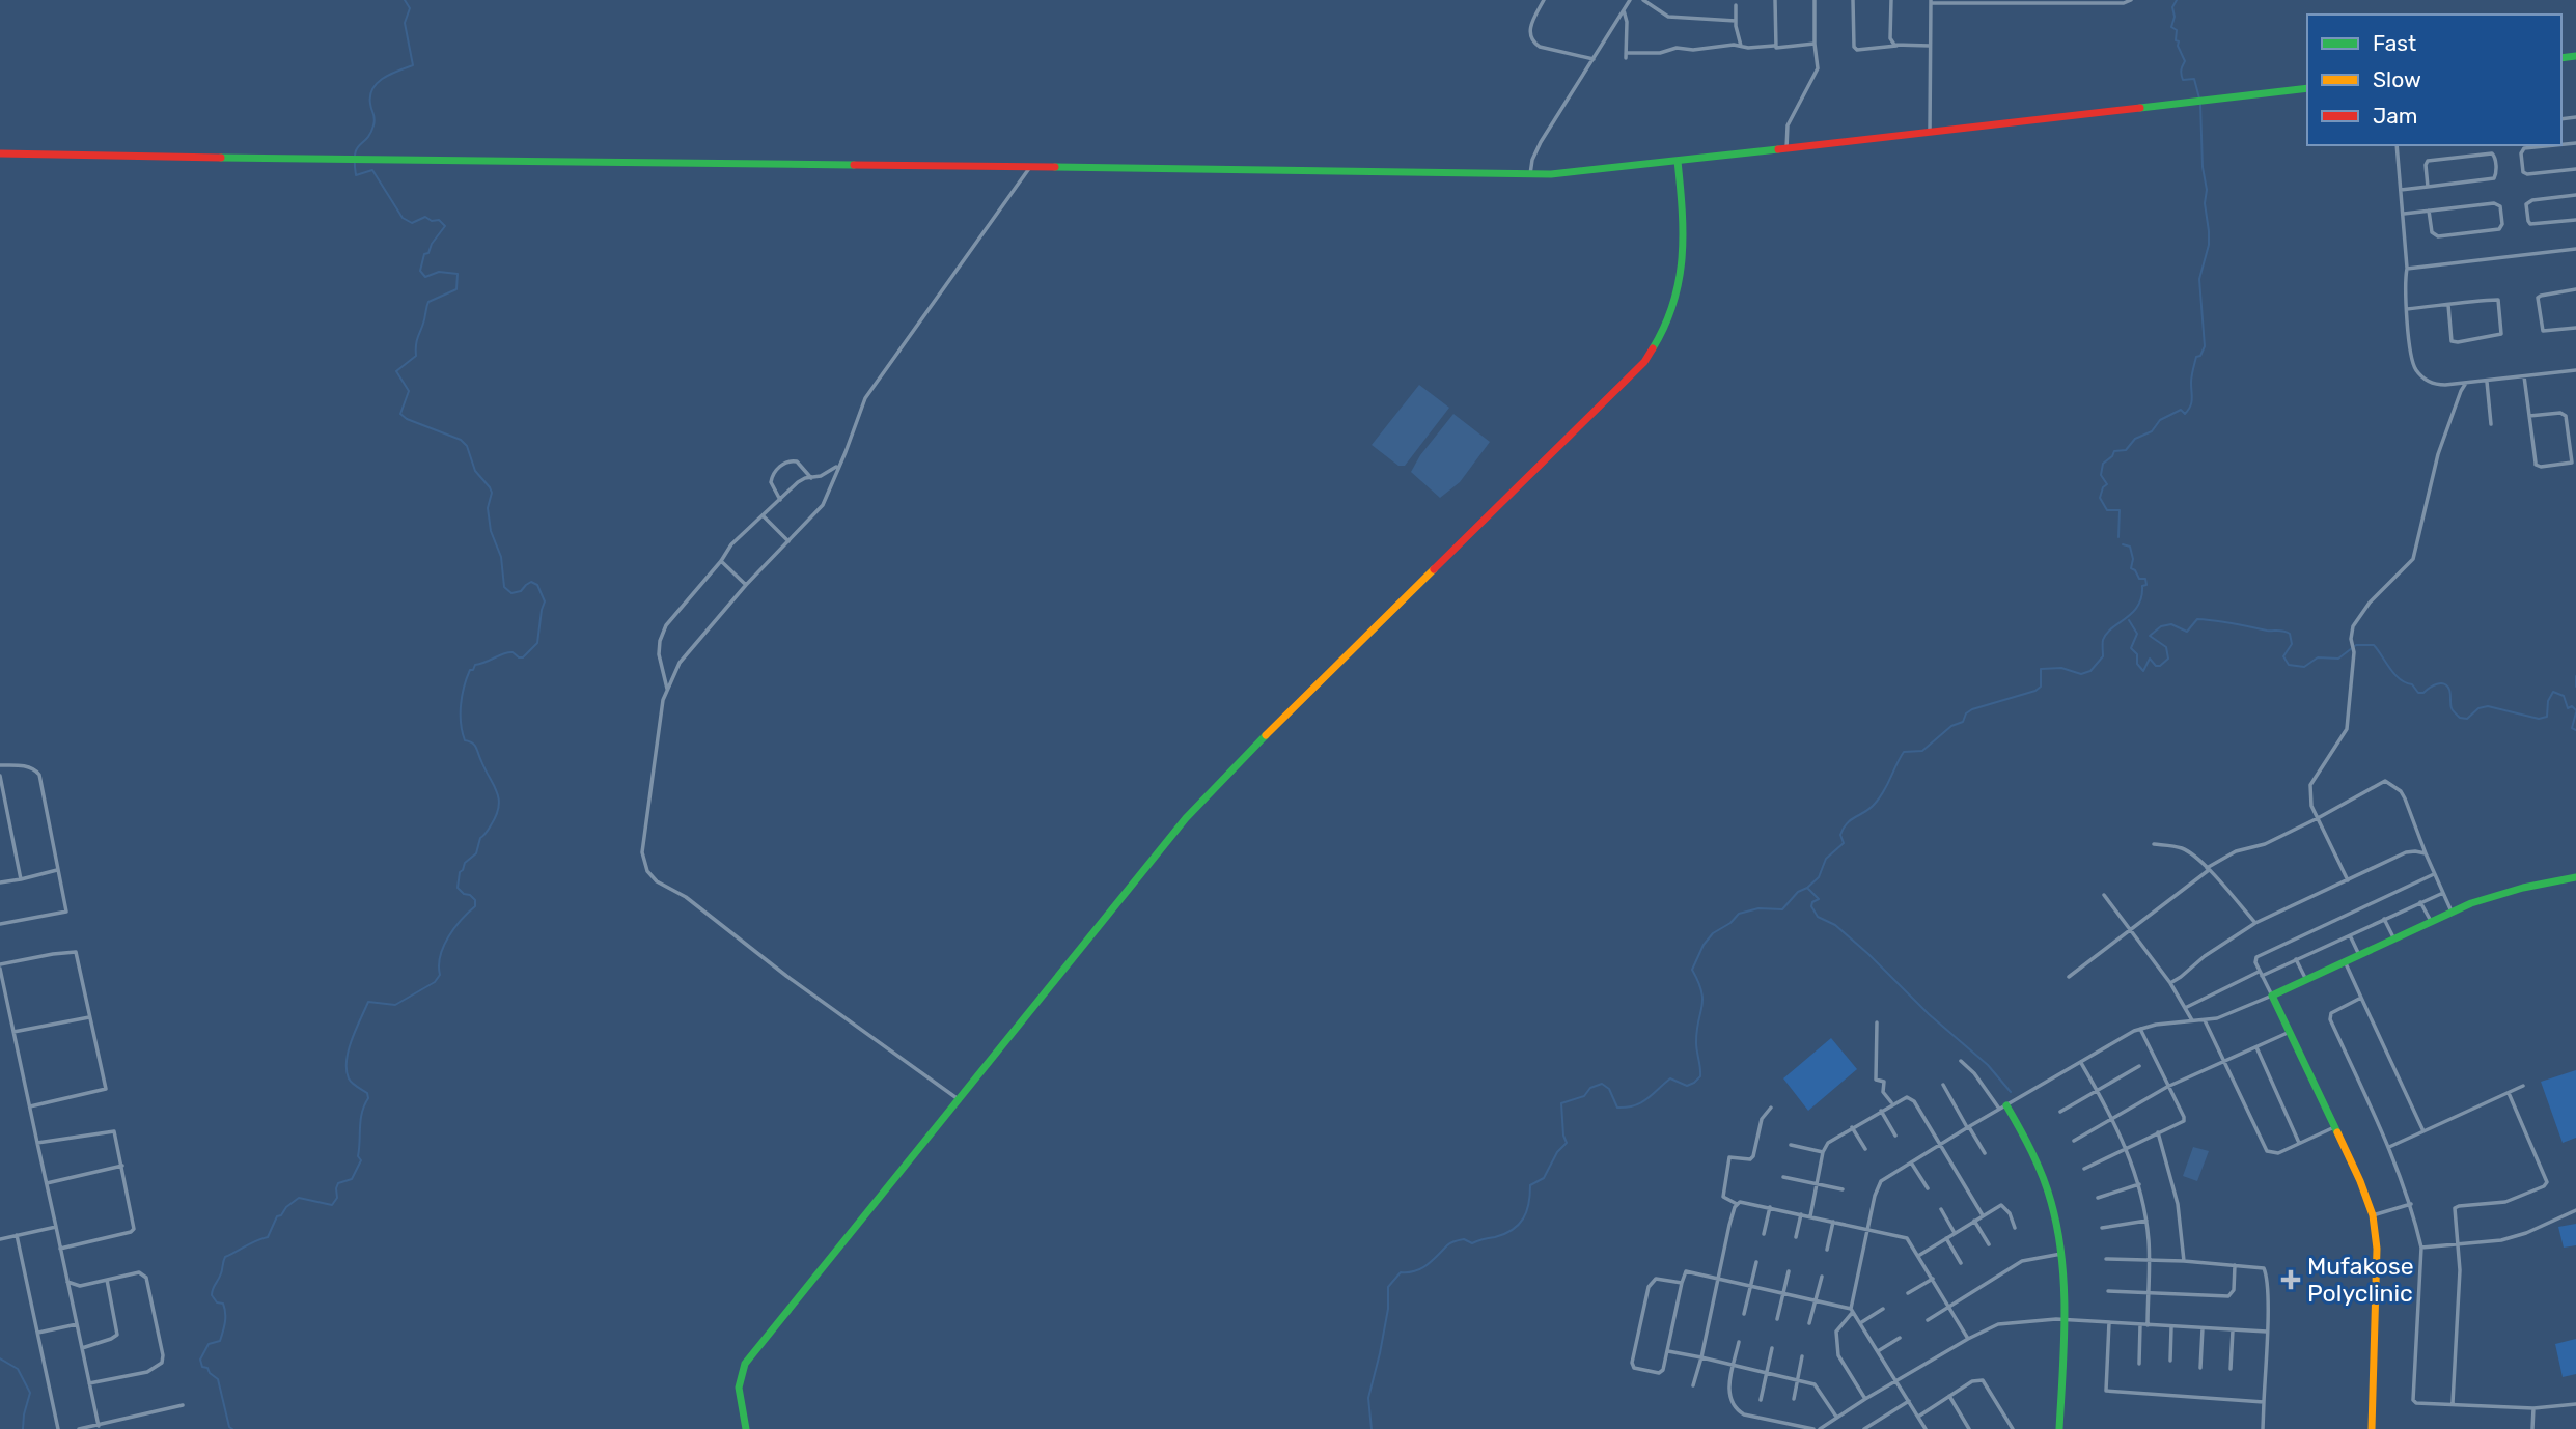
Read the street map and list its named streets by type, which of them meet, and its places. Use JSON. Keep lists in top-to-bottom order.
{
  "places": {
    "health": ["Mufakose Polyclinic"]
  },
  "legend": ["Fast", "Slow", "Jam"]
}
